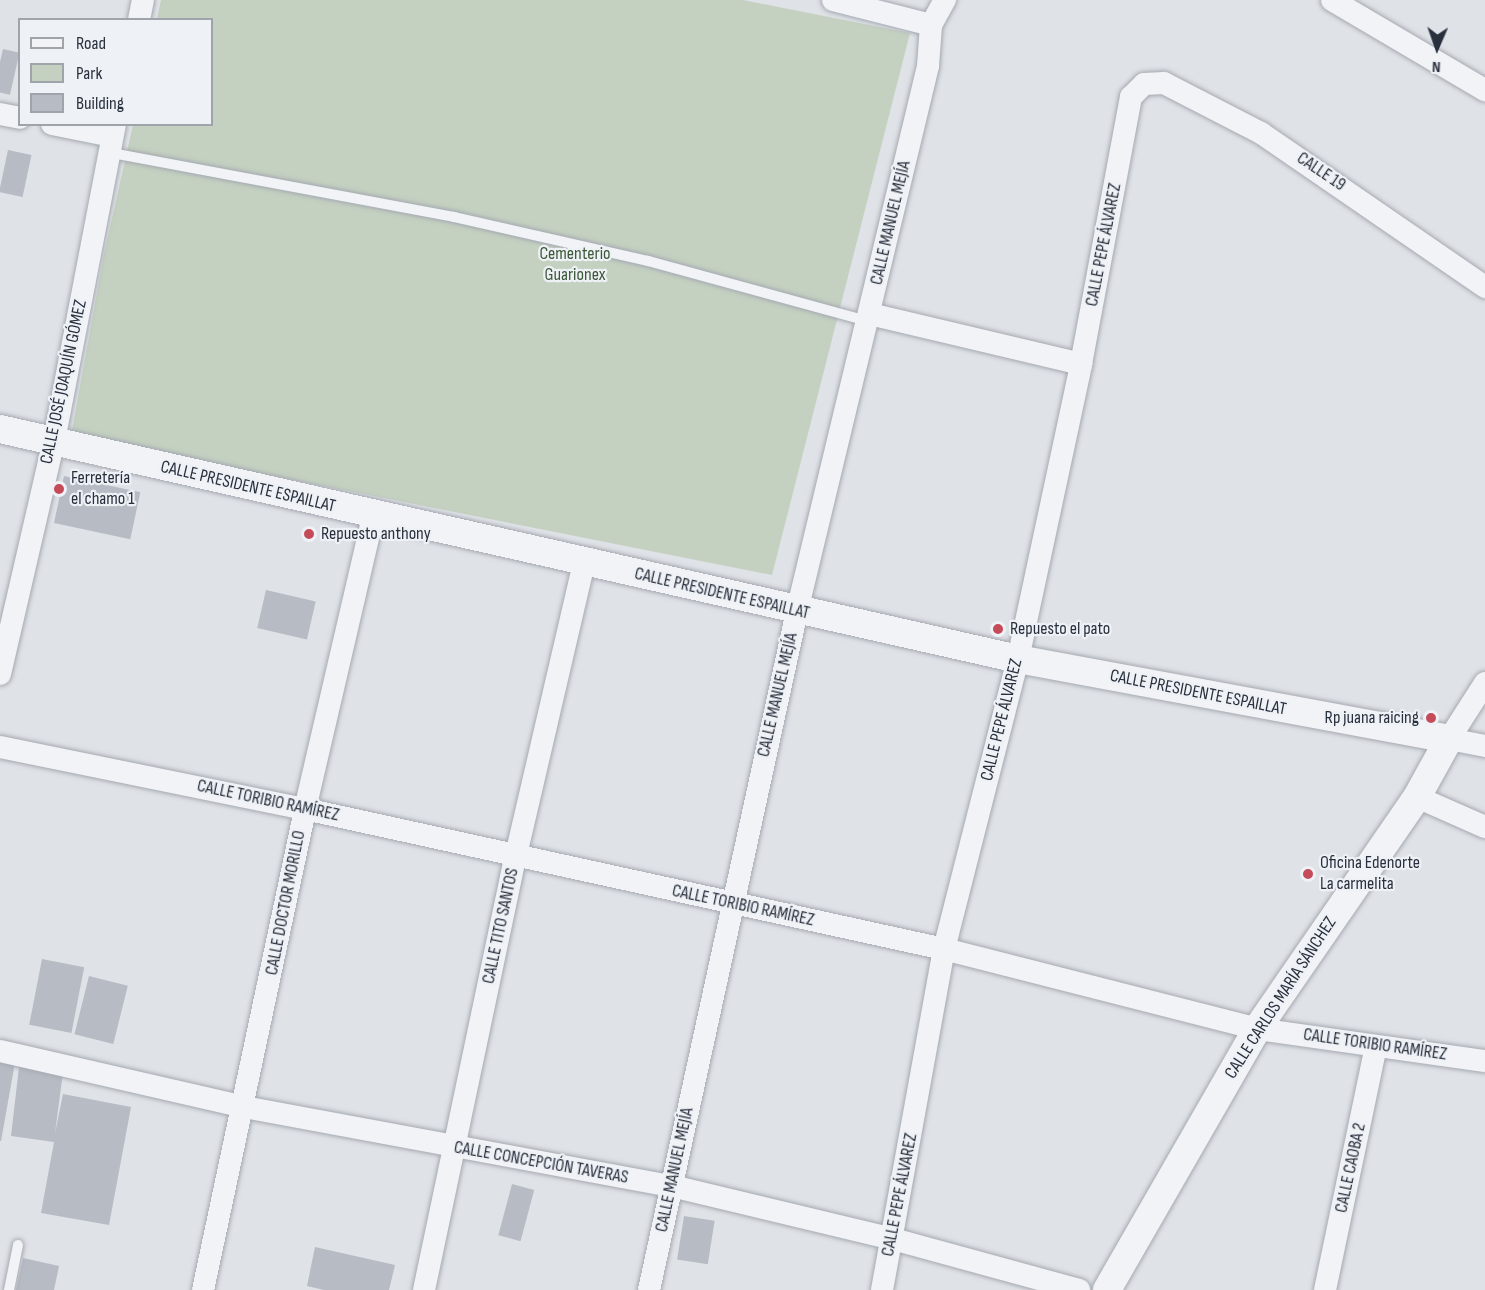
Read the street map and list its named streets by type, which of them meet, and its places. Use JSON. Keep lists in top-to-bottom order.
{
  "streets": {
    "street": [
      "CALLE 19",
      "CALLE MANUEL MEJÍA",
      "CALLE PEPE ÁLVAREZ",
      "CALLE JOSÉ JOAQUÍN GÓMEZ",
      "CALLE PRESIDENTE ESPAILLAT",
      "CALLE TORIBIO RAMÍREZ",
      "CALLE DOCTOR MORILLO",
      "CALLE TITO SANTOS",
      "CALLE CARLOS MARÍA SÁNCHEZ",
      "CALLE CONCEPCIÓN TAVERAS",
      "CALLE CAOBA 2"
    ]
  },
  "crossings": [
    ["CALLE 19", "CALLE PEPE ÁLVAREZ"],
    ["CALLE MANUEL MEJÍA", "CALLE PRESIDENTE ESPAILLAT"],
    ["CALLE MANUEL MEJÍA", "CALLE TORIBIO RAMÍREZ"],
    ["CALLE MANUEL MEJÍA", "CALLE CONCEPCIÓN TAVERAS"],
    ["CALLE PEPE ÁLVAREZ", "CALLE PRESIDENTE ESPAILLAT"],
    ["CALLE PEPE ÁLVAREZ", "CALLE TORIBIO RAMÍREZ"],
    ["CALLE PEPE ÁLVAREZ", "CALLE CONCEPCIÓN TAVERAS"],
    ["CALLE JOSÉ JOAQUÍN GÓMEZ", "CALLE PRESIDENTE ESPAILLAT"],
    ["CALLE PRESIDENTE ESPAILLAT", "CALLE DOCTOR MORILLO"],
    ["CALLE PRESIDENTE ESPAILLAT", "CALLE TITO SANTOS"],
    ["CALLE PRESIDENTE ESPAILLAT", "CALLE CARLOS MARÍA SÁNCHEZ"],
    ["CALLE TORIBIO RAMÍREZ", "CALLE DOCTOR MORILLO"],
    ["CALLE TORIBIO RAMÍREZ", "CALLE TITO SANTOS"],
    ["CALLE TORIBIO RAMÍREZ", "CALLE CARLOS MARÍA SÁNCHEZ"],
    ["CALLE TORIBIO RAMÍREZ", "CALLE CAOBA 2"],
    ["CALLE DOCTOR MORILLO", "CALLE CONCEPCIÓN TAVERAS"],
    ["CALLE TITO SANTOS", "CALLE CONCEPCIÓN TAVERAS"]
  ],
  "parks": ["Cementerio Guarionex"],
  "places": [
    "Ferretería el chamo 1",
    "Repuesto anthony",
    "Repuesto el pato",
    "Rp juana raicing",
    "Oficina Edenorte La carmelita"
  ],
  "legend": ["Road", "Park", "Building"],
  "north": "bottom"
}
